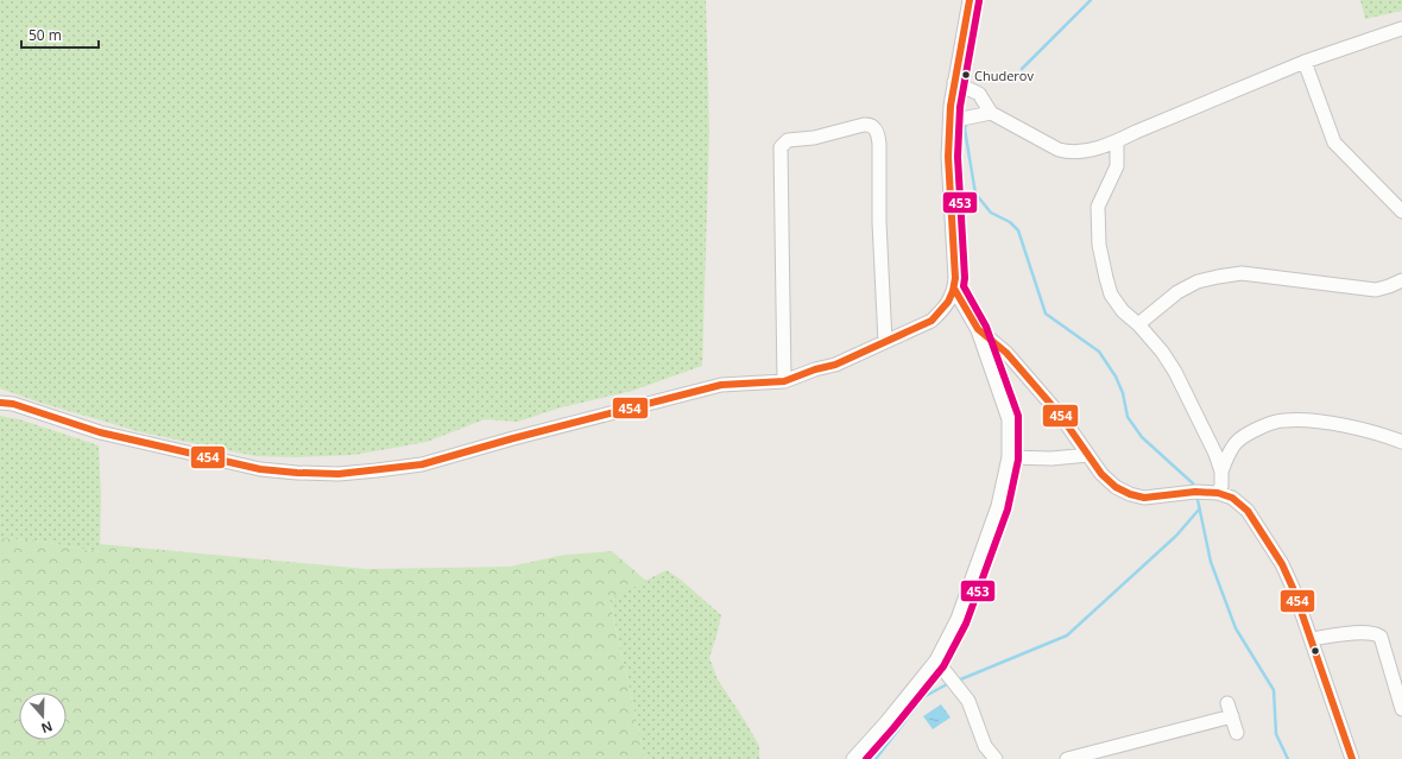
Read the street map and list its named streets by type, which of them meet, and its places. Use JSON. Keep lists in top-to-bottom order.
{
  "places": ["Chuderov"],
  "lines": ["transit line 454", "transit line 453"],
  "scale_bar": "50 m",
  "north": "bottom"
}
